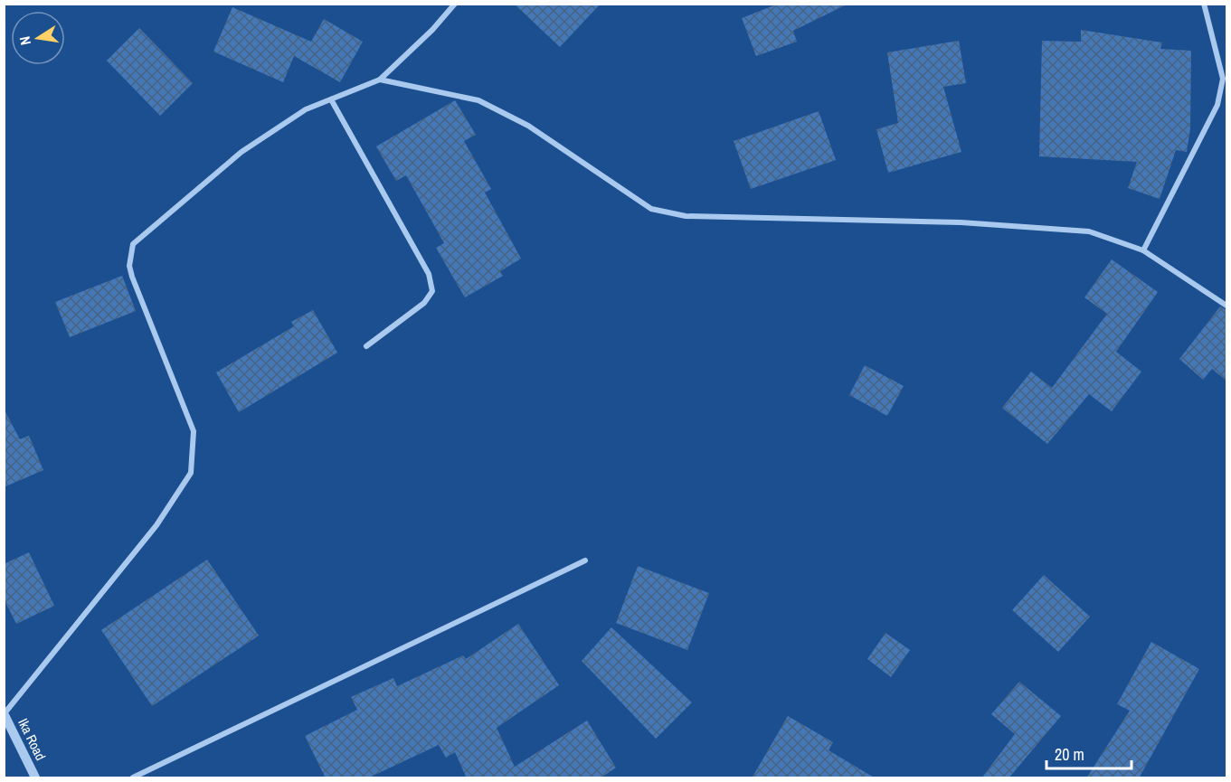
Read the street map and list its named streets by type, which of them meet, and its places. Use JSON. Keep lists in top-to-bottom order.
{
  "streets": {
    "street": ["Ika Road"]
  },
  "scale_bar": "20 m",
  "north": "left"
}
